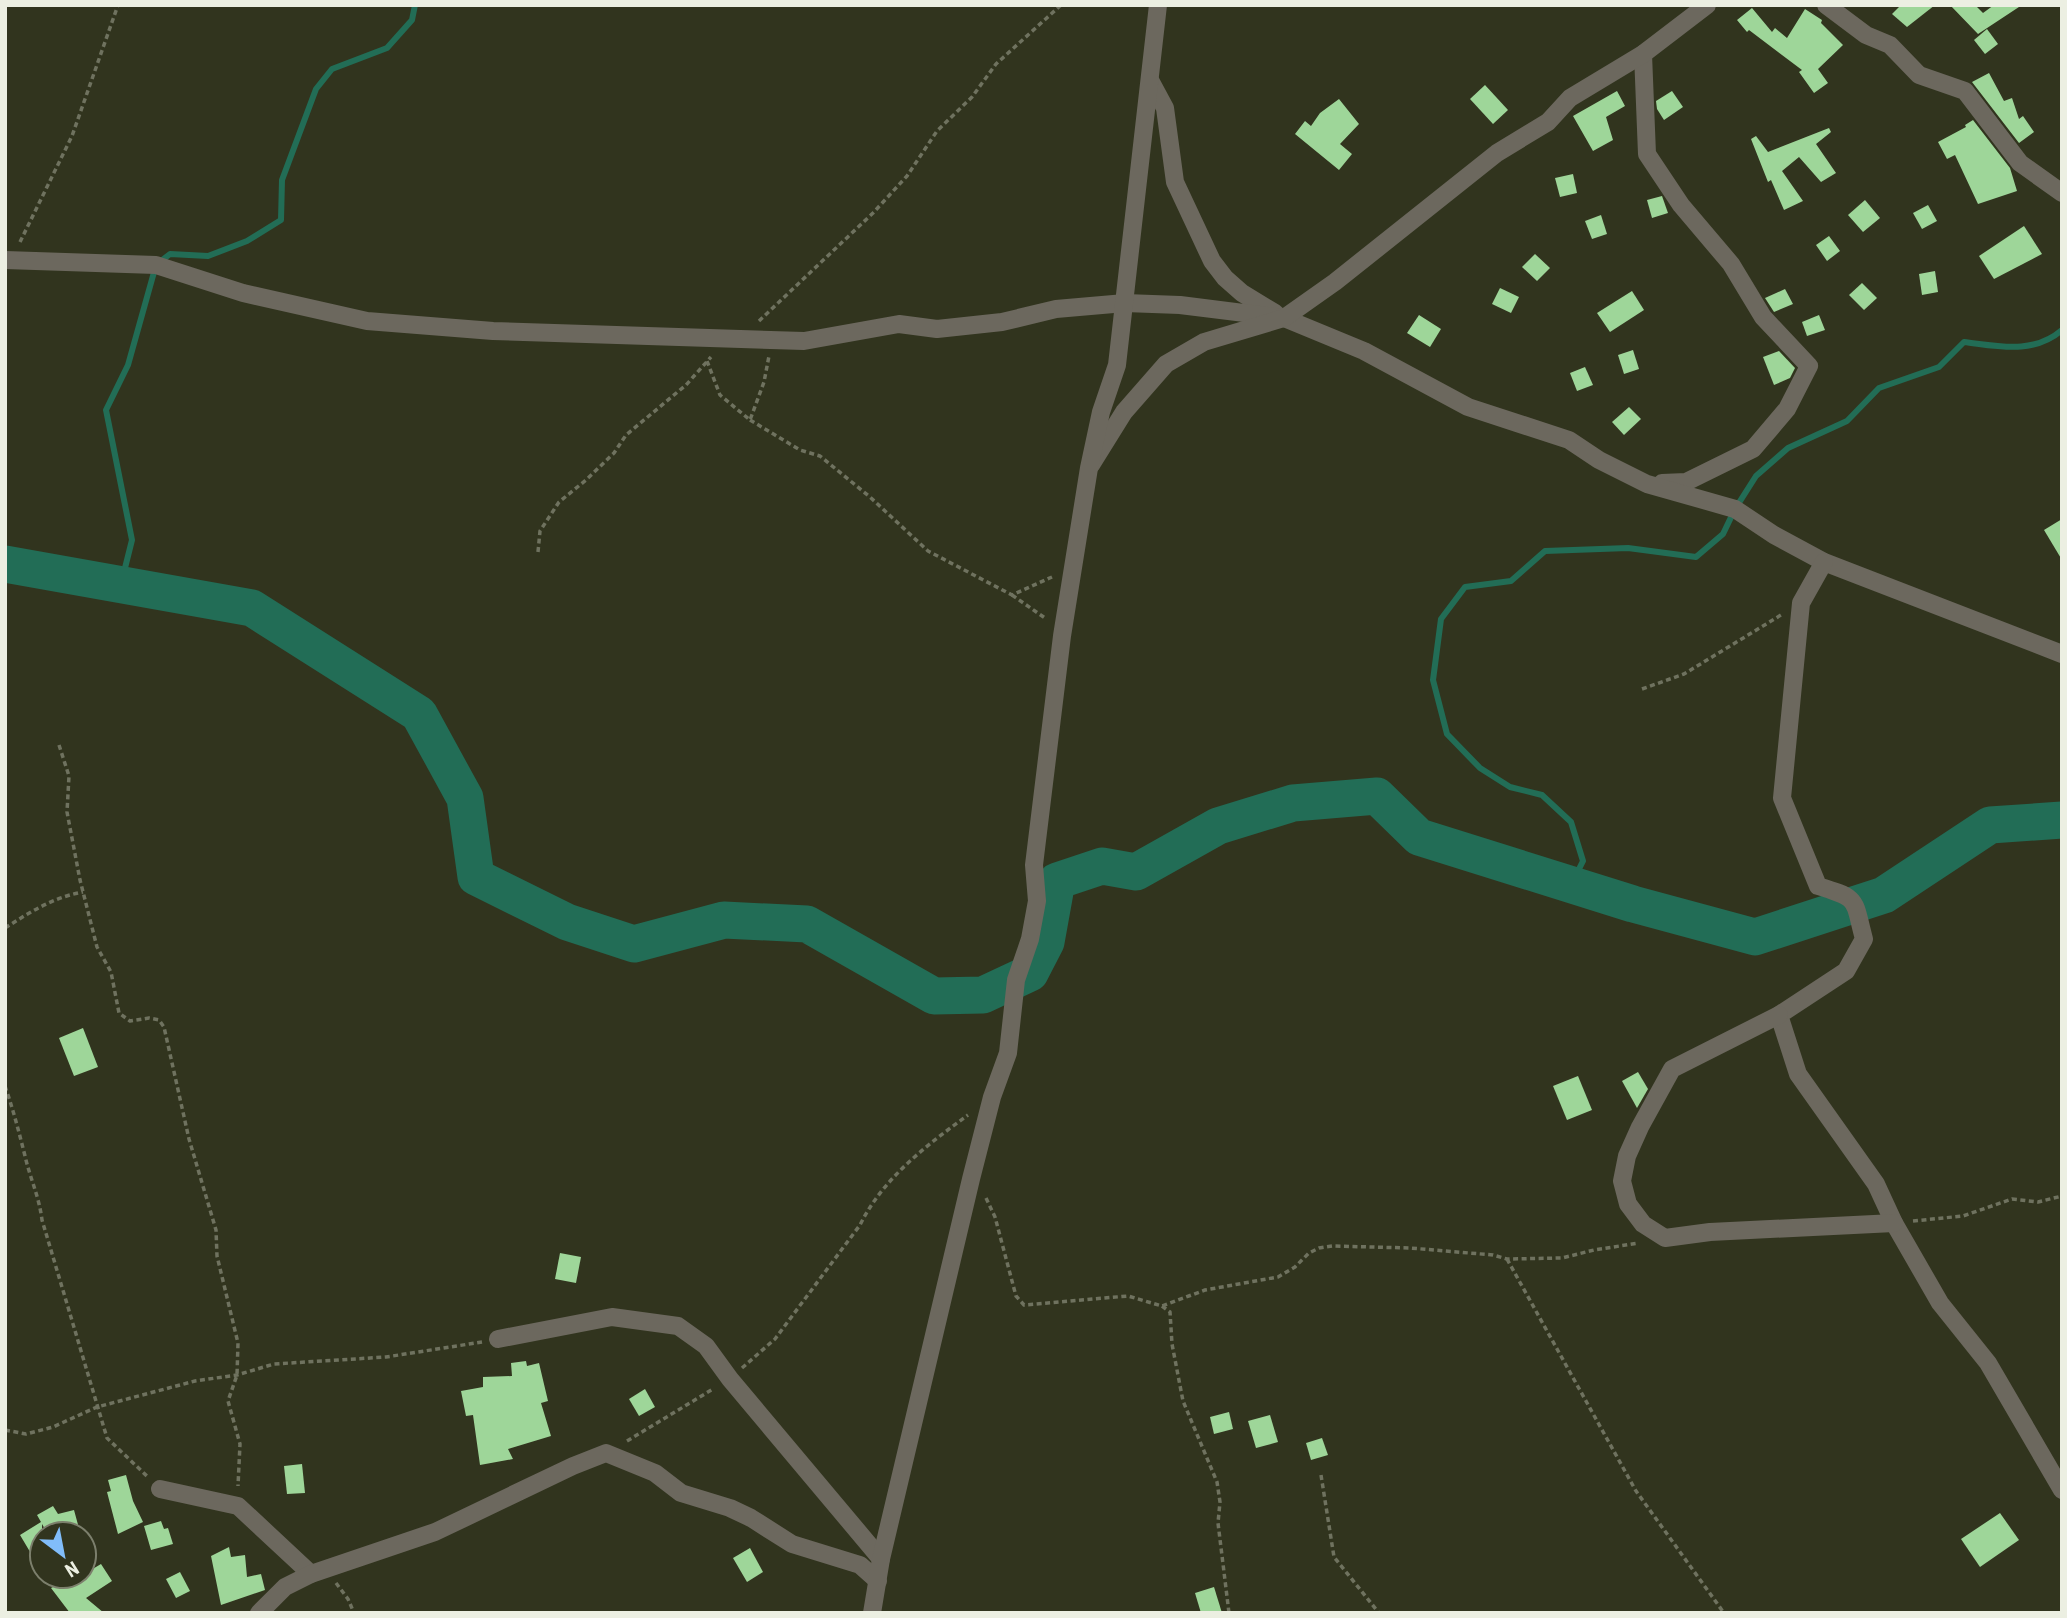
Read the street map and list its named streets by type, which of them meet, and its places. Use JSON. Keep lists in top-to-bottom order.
{
  "north": "bottom right"
}
